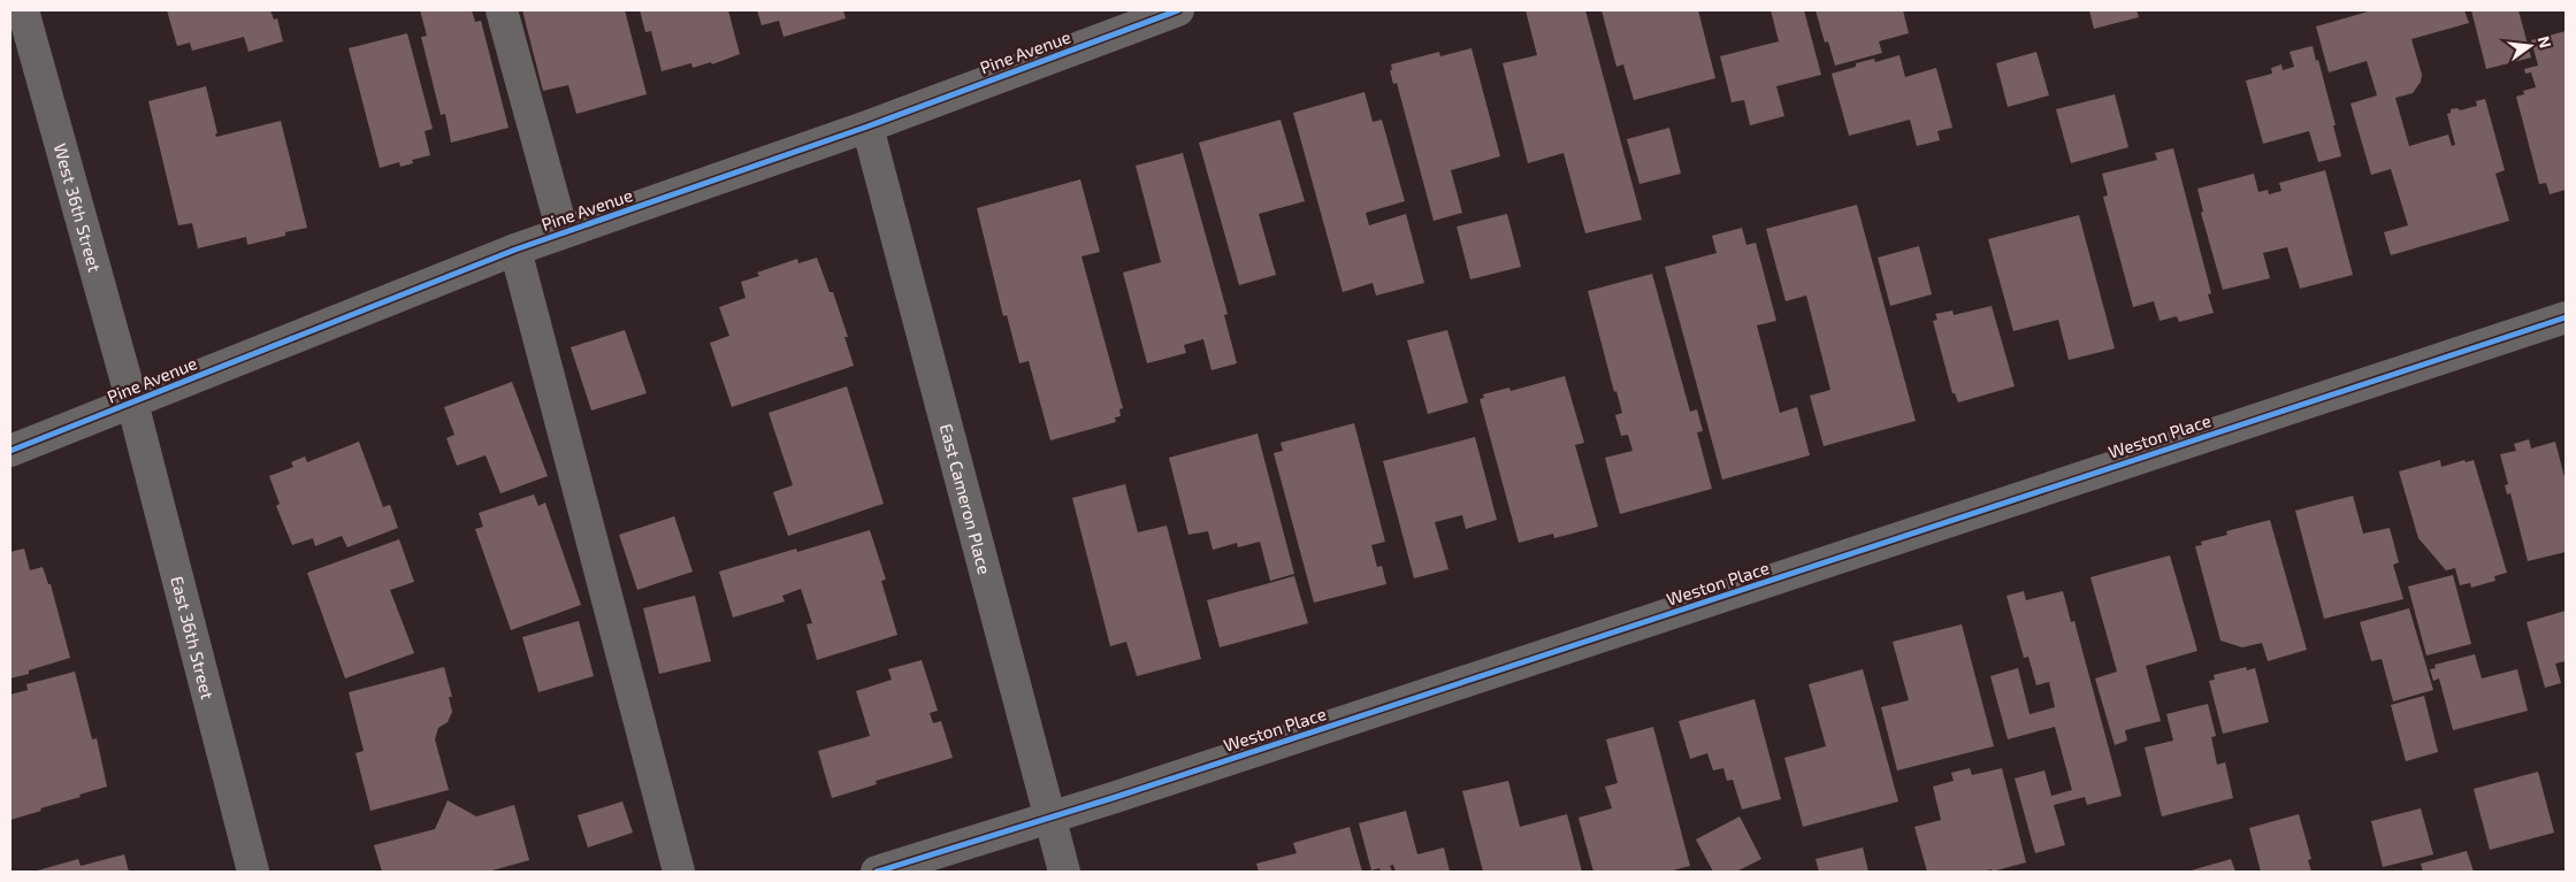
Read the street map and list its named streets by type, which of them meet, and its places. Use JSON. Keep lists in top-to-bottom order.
{
  "streets": {
    "street": [
      "Pine Avenue",
      "West 36th Street",
      "Weston Place",
      "East Cameron Place",
      "East 36th Street"
    ]
  },
  "crossings": [
    ["Pine Avenue", "West 36th Street"],
    ["Pine Avenue", "East Cameron Place"],
    ["Pine Avenue", "East 36th Street"],
    ["West 36th Street", "East 36th Street"],
    ["Weston Place", "East Cameron Place"]
  ],
  "north": "right"
}
